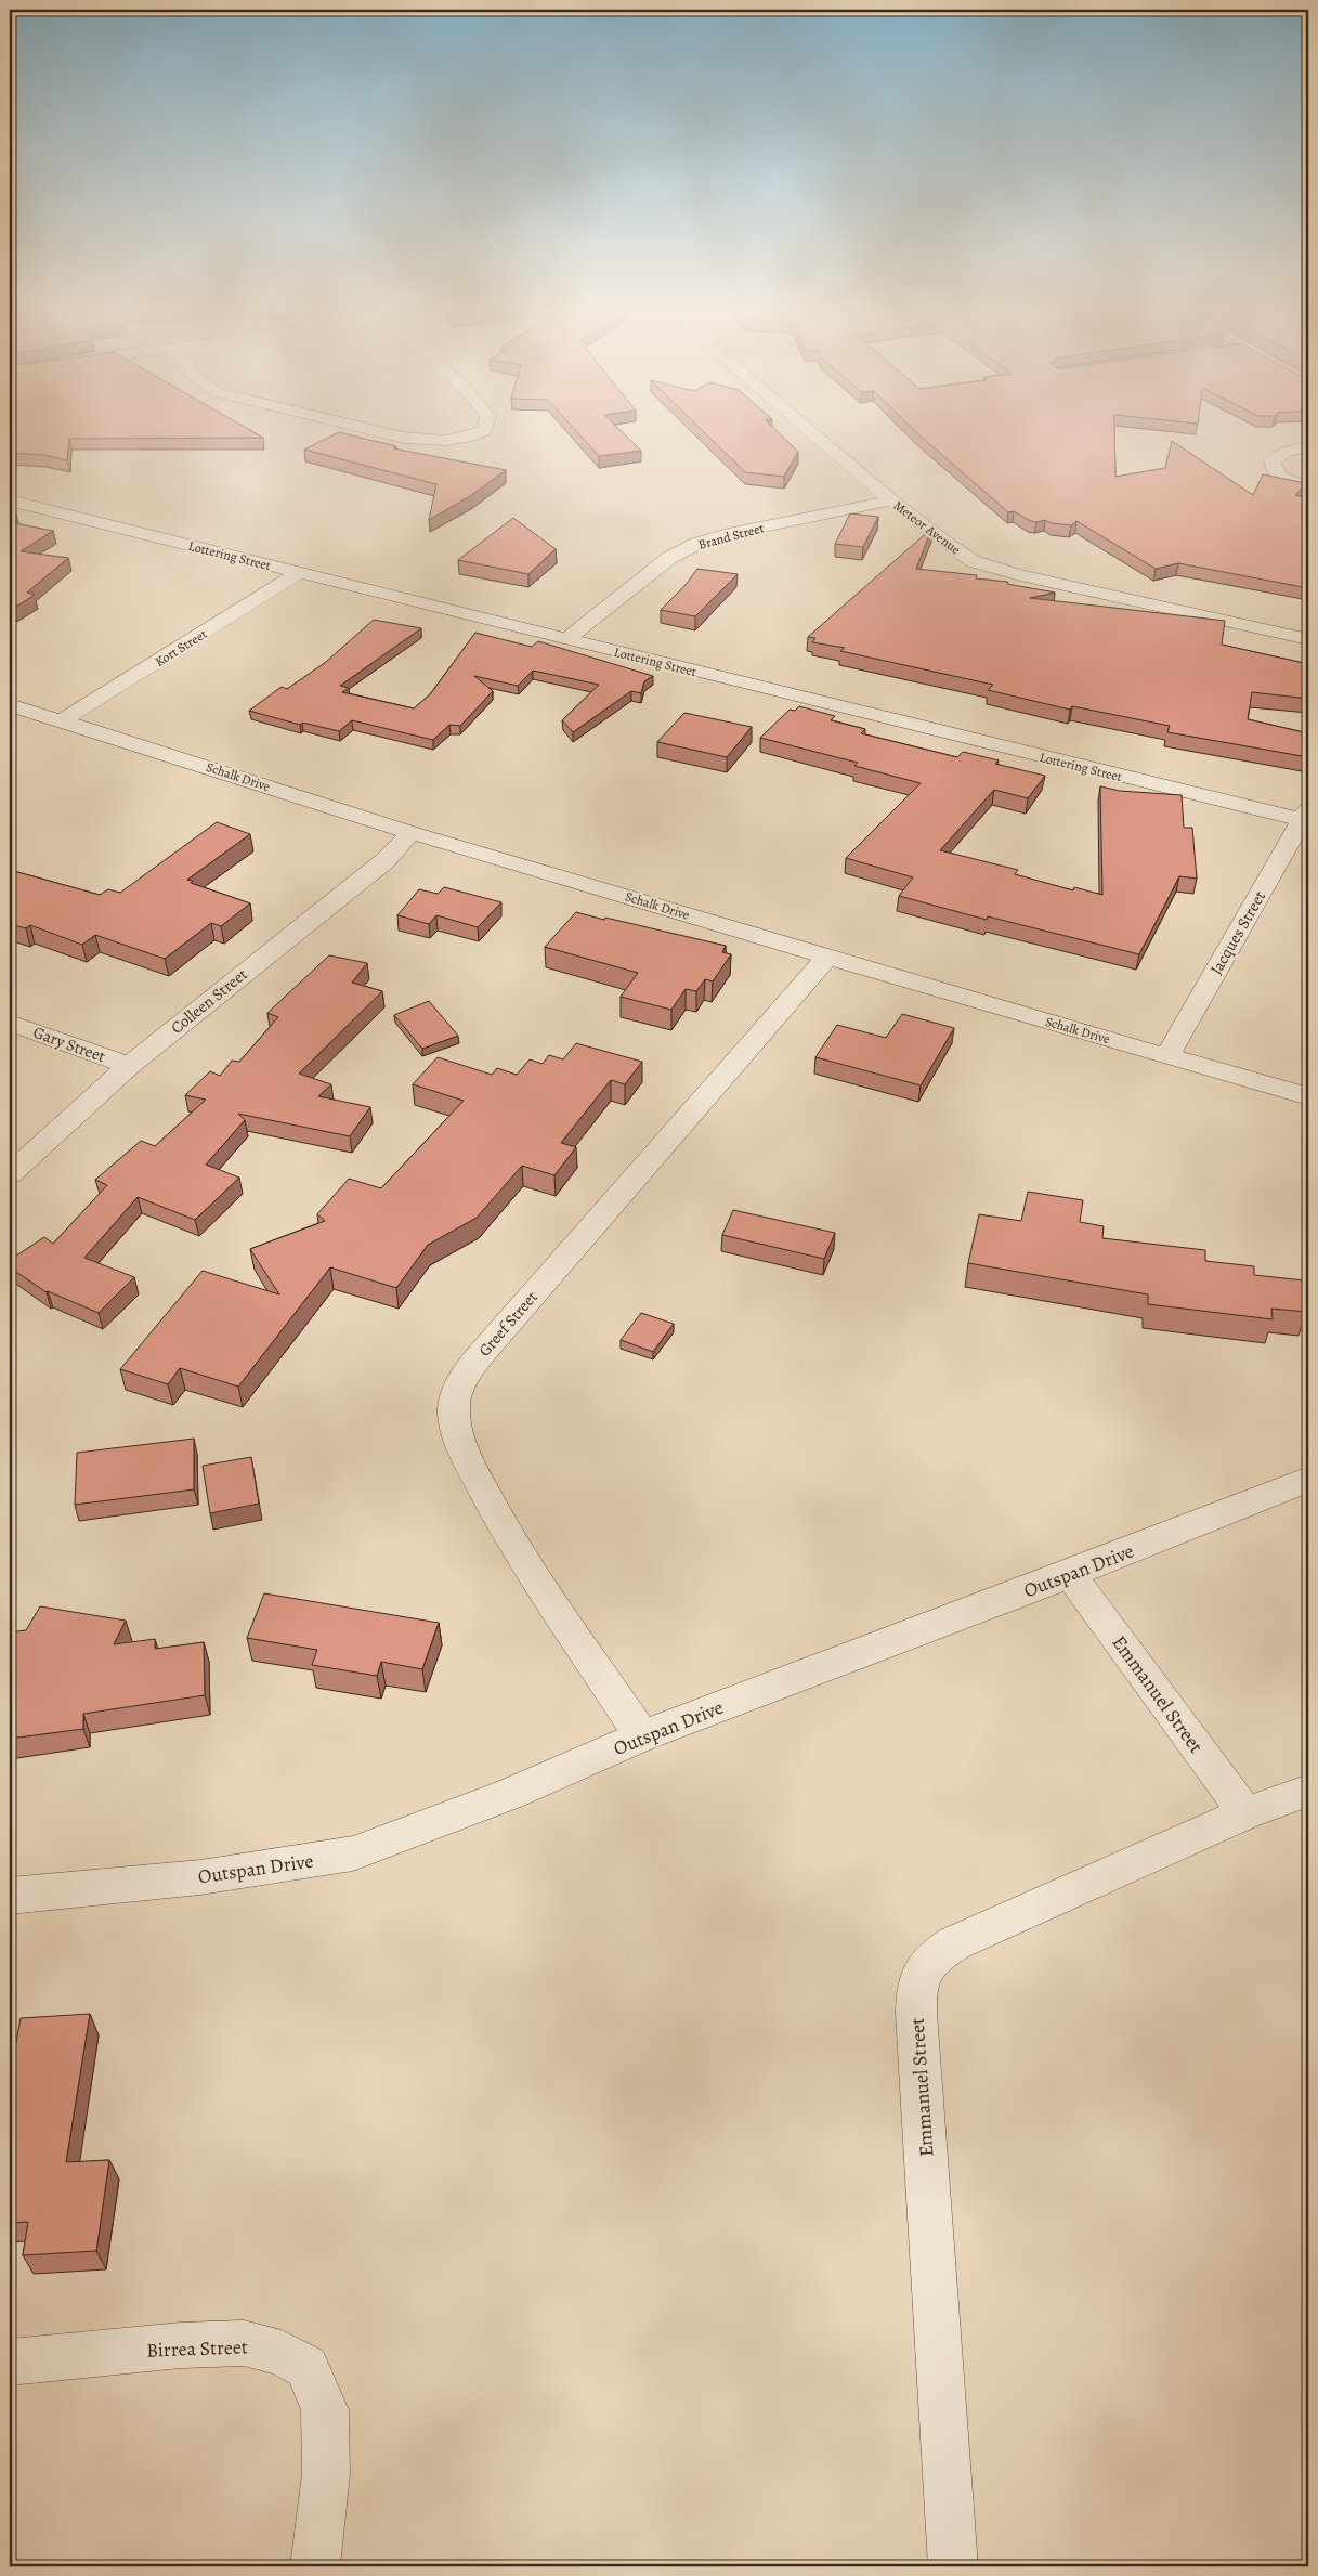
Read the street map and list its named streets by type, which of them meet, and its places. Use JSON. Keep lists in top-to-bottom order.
{
  "streets": {
    "street": [
      "Meteor Avenue",
      "Brand Street",
      "Lottering Street",
      "Kort Street",
      "Schalk Drive",
      "Jacques Street",
      "Colleen Street",
      "Gary Street",
      "Greef Street",
      "Outspan Drive",
      "Emmanuel Street",
      "Birrea Street"
    ]
  },
  "crossings": [
    ["Meteor Avenue", "Brand Street"],
    ["Brand Street", "Lottering Street"],
    ["Lottering Street", "Kort Street"],
    ["Lottering Street", "Jacques Street"],
    ["Kort Street", "Schalk Drive"],
    ["Schalk Drive", "Jacques Street"],
    ["Schalk Drive", "Colleen Street"],
    ["Schalk Drive", "Greef Street"],
    ["Colleen Street", "Gary Street"],
    ["Greef Street", "Outspan Drive"],
    ["Outspan Drive", "Emmanuel Street"]
  ]
}
